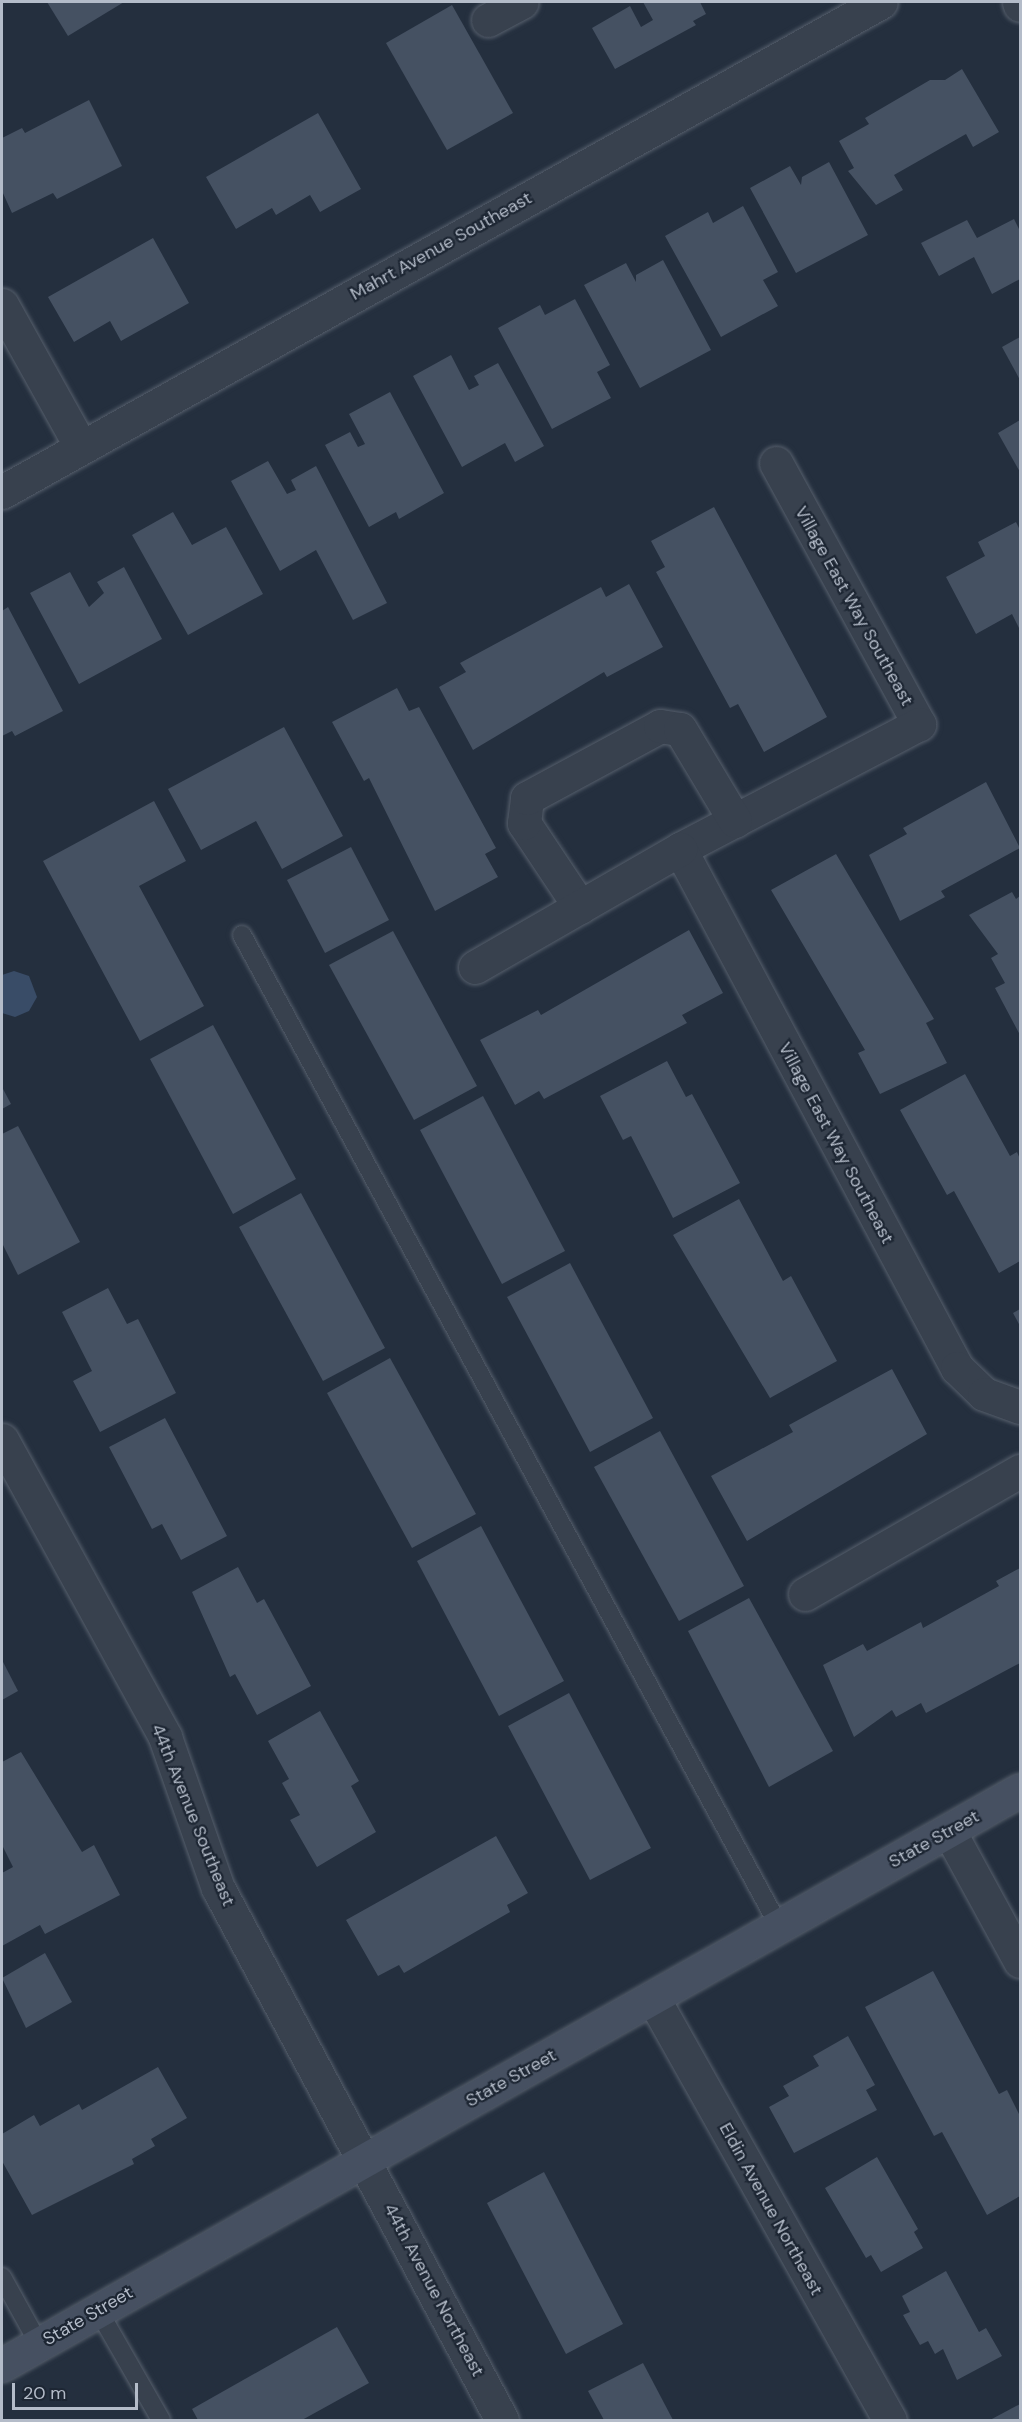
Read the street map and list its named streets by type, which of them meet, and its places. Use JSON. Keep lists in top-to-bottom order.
{
  "streets": {
    "main road": ["State Street"],
    "street": [
      "Mahrt Avenue Southeast",
      "Village East Way Southeast",
      "44th Avenue Southeast",
      "Eldin Avenue Northeast",
      "44th Avenue Northeast"
    ]
  },
  "crossings": [
    ["44th Avenue Southeast", "State Street"],
    ["44th Avenue Southeast", "44th Avenue Northeast"],
    ["State Street", "Eldin Avenue Northeast"],
    ["State Street", "44th Avenue Northeast"]
  ],
  "scale_bar": "20 m"
}
